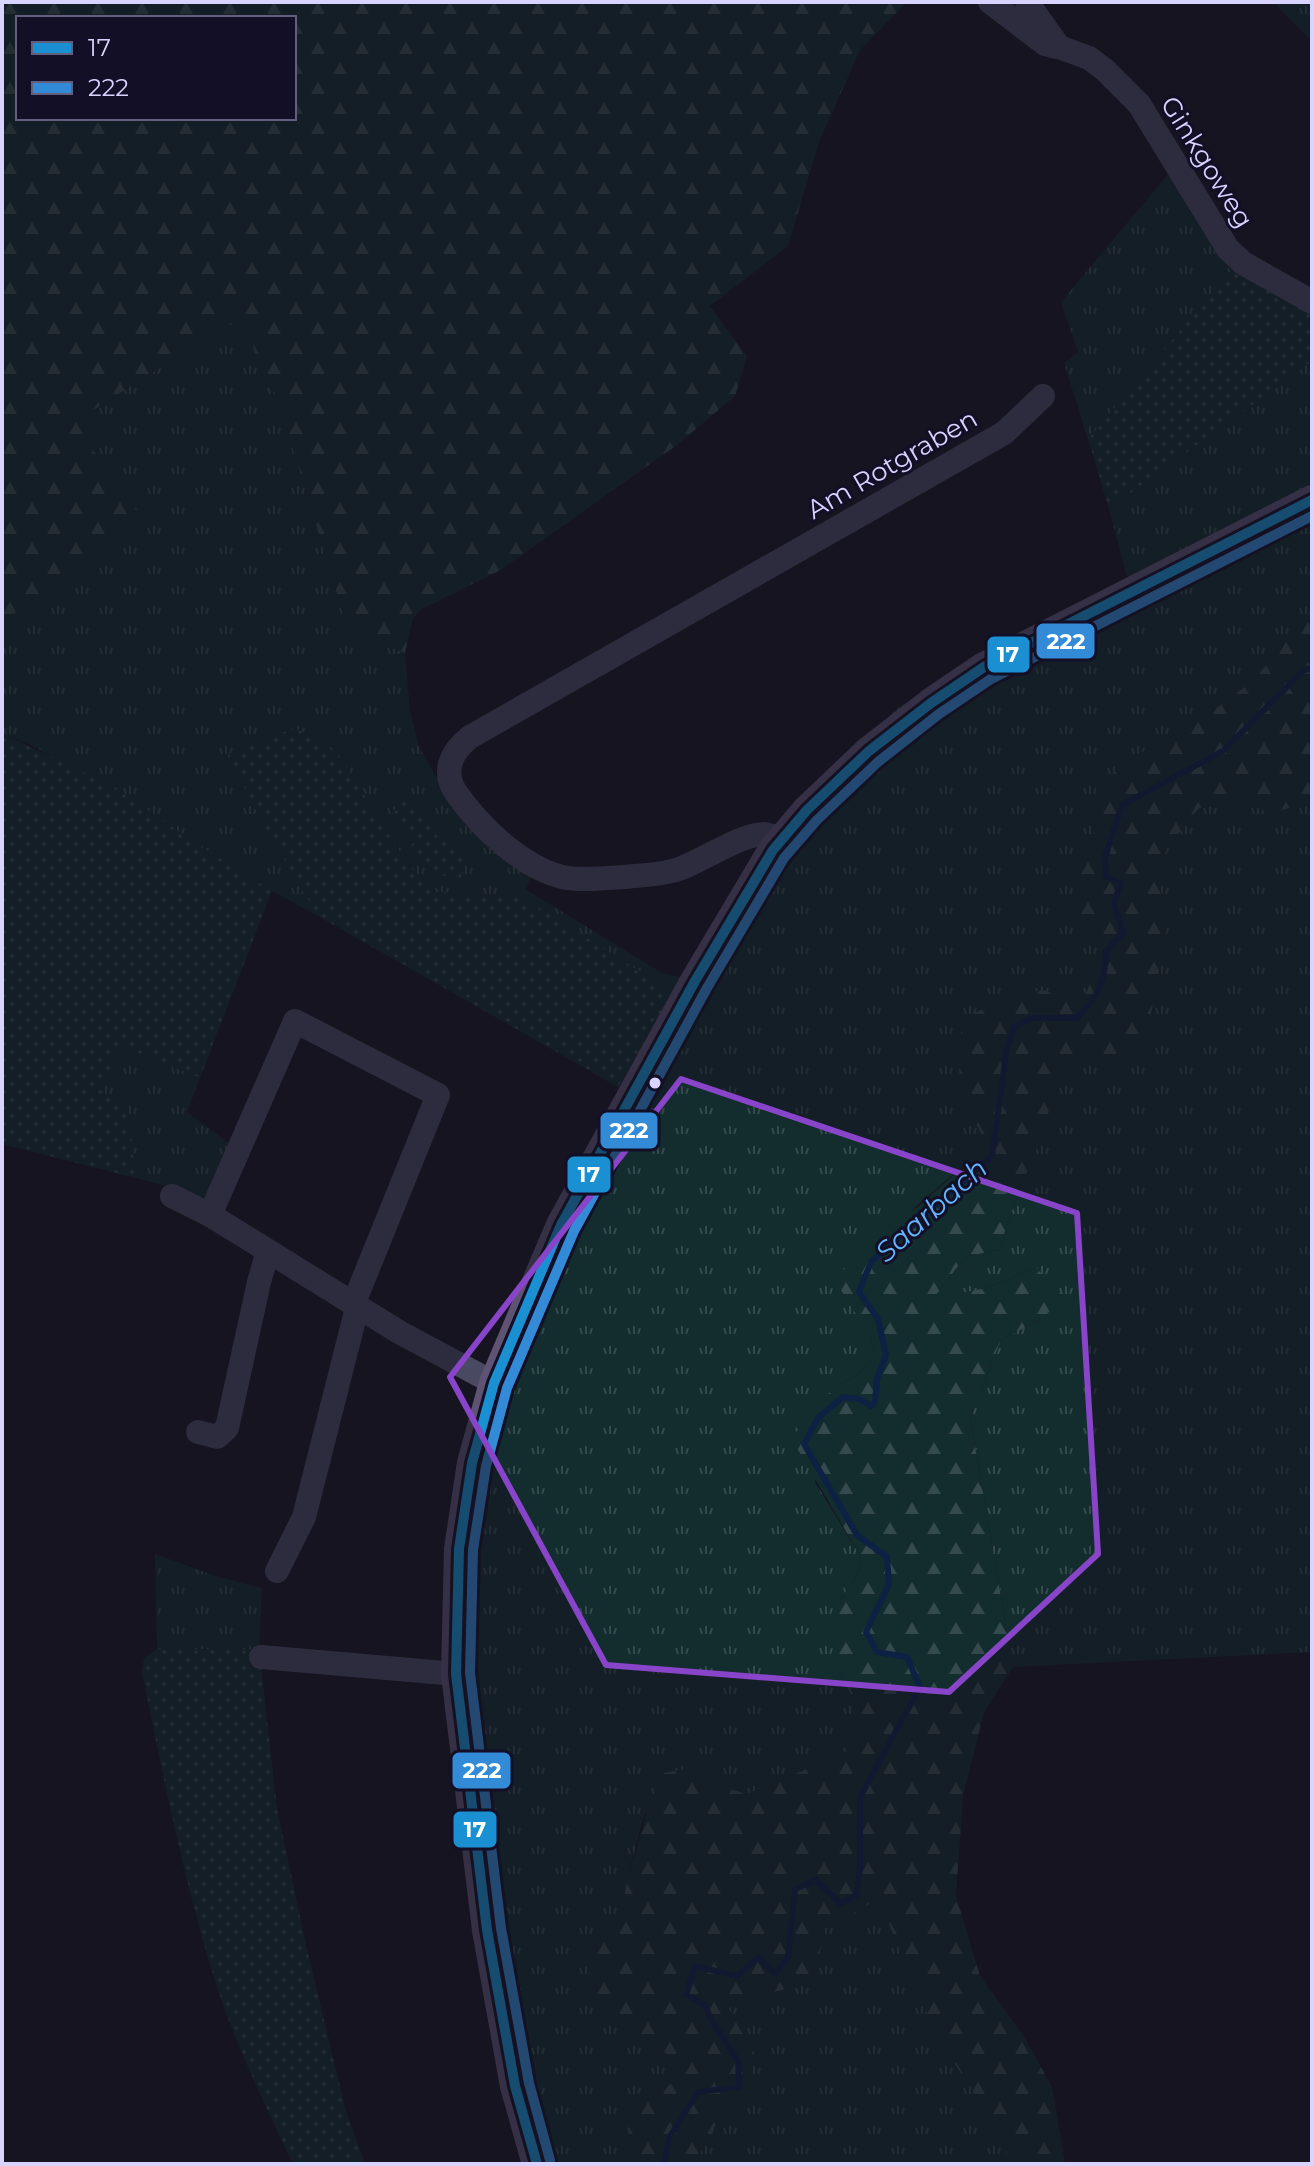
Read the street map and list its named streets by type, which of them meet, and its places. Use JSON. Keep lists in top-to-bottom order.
{
  "streets": {
    "street": ["Ginkgoweg", "Am Rotgraben"]
  },
  "water": ["Saarbach"],
  "lines": ["transit line 17", "transit line 222"],
  "legend": ["17", "222"]
}
